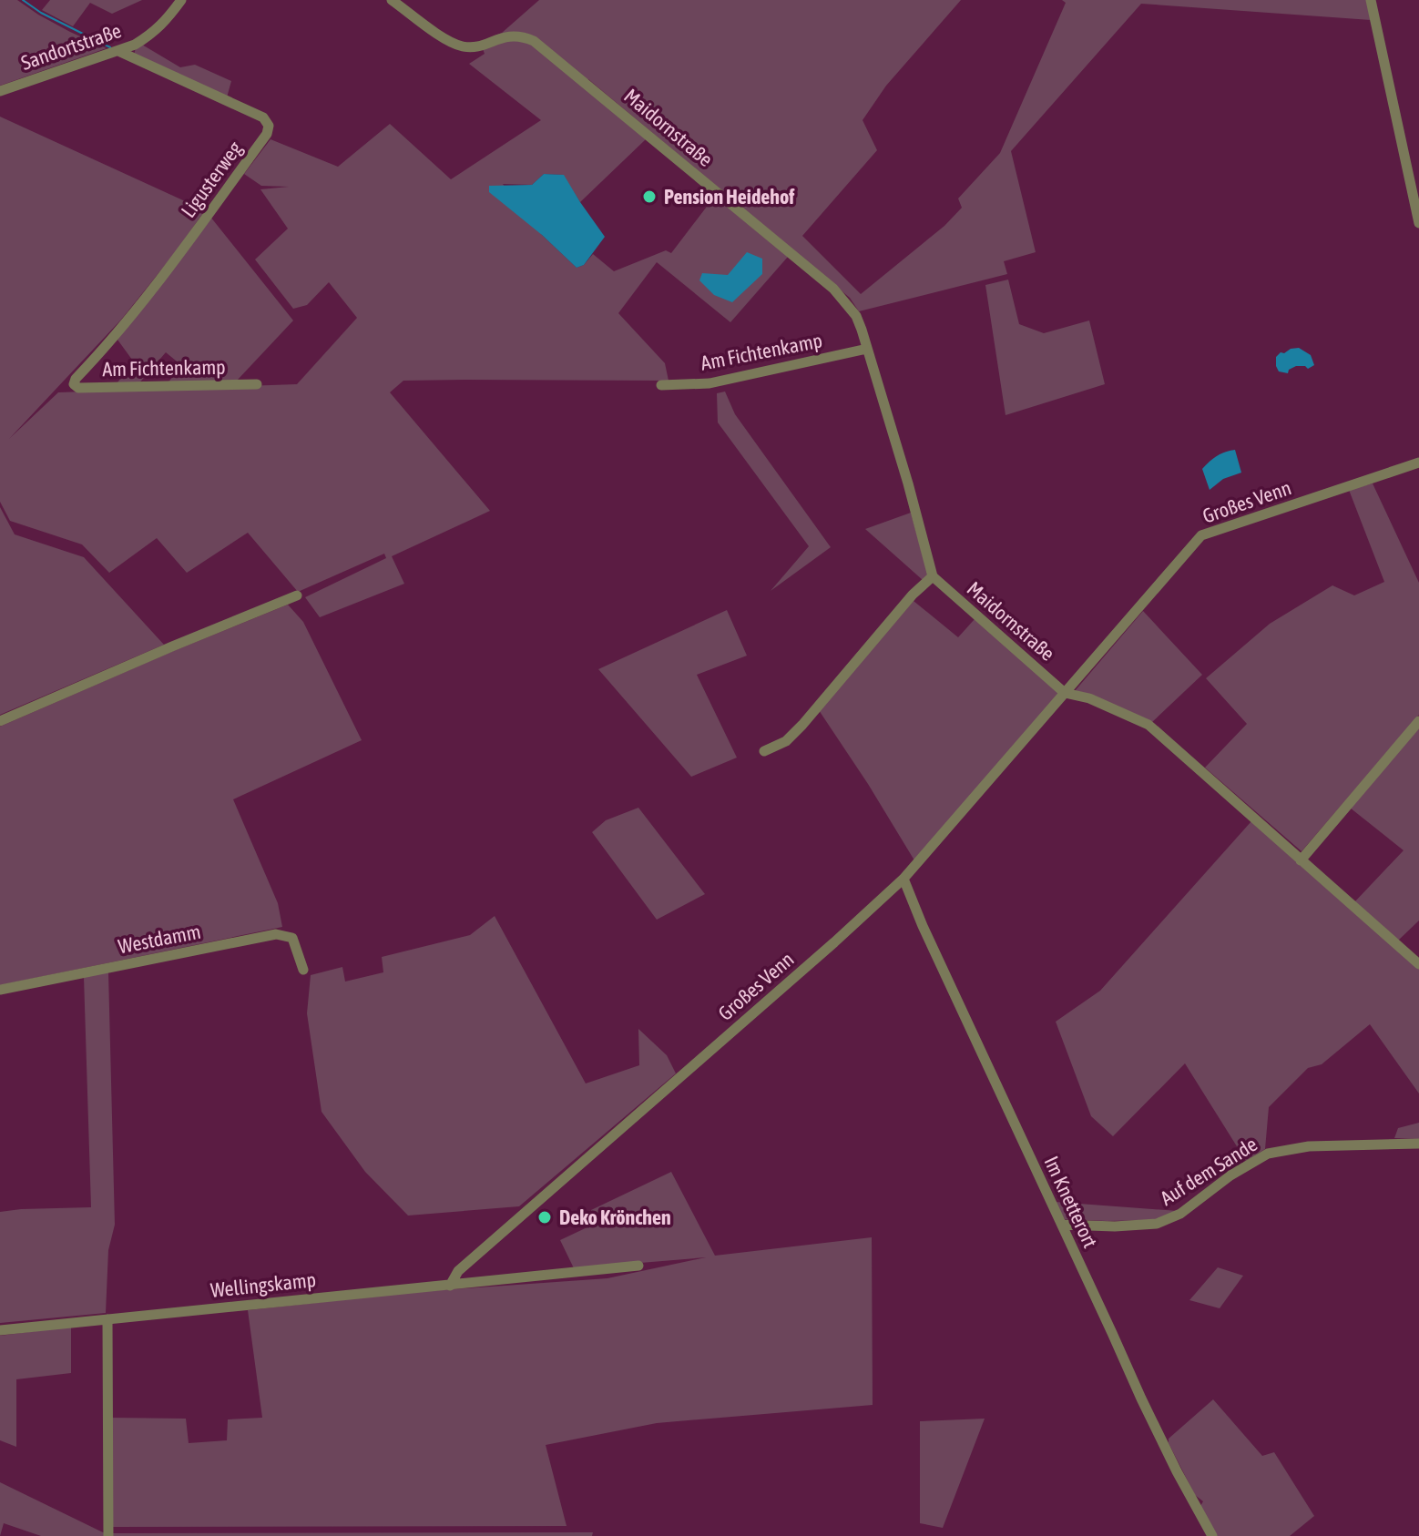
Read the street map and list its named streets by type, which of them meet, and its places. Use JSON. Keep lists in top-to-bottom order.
{
  "streets": {
    "street": [
      "Sandortstraße",
      "Maidornstraße",
      "Ligusterweg",
      "Am Fichtenkamp",
      "Großes Venn",
      "Westdamm",
      "Auf dem Sande",
      "Im Knetterort",
      "Wellingskamp"
    ]
  },
  "crossings": [
    ["Sandortstraße", "Ligusterweg"],
    ["Maidornstraße", "Am Fichtenkamp"],
    ["Maidornstraße", "Großes Venn"],
    ["Ligusterweg", "Am Fichtenkamp"],
    ["Großes Venn", "Im Knetterort"],
    ["Großes Venn", "Wellingskamp"],
    ["Auf dem Sande", "Im Knetterort"]
  ],
  "places": ["Pension Heidehof", "Deko Krönchen"]
}
